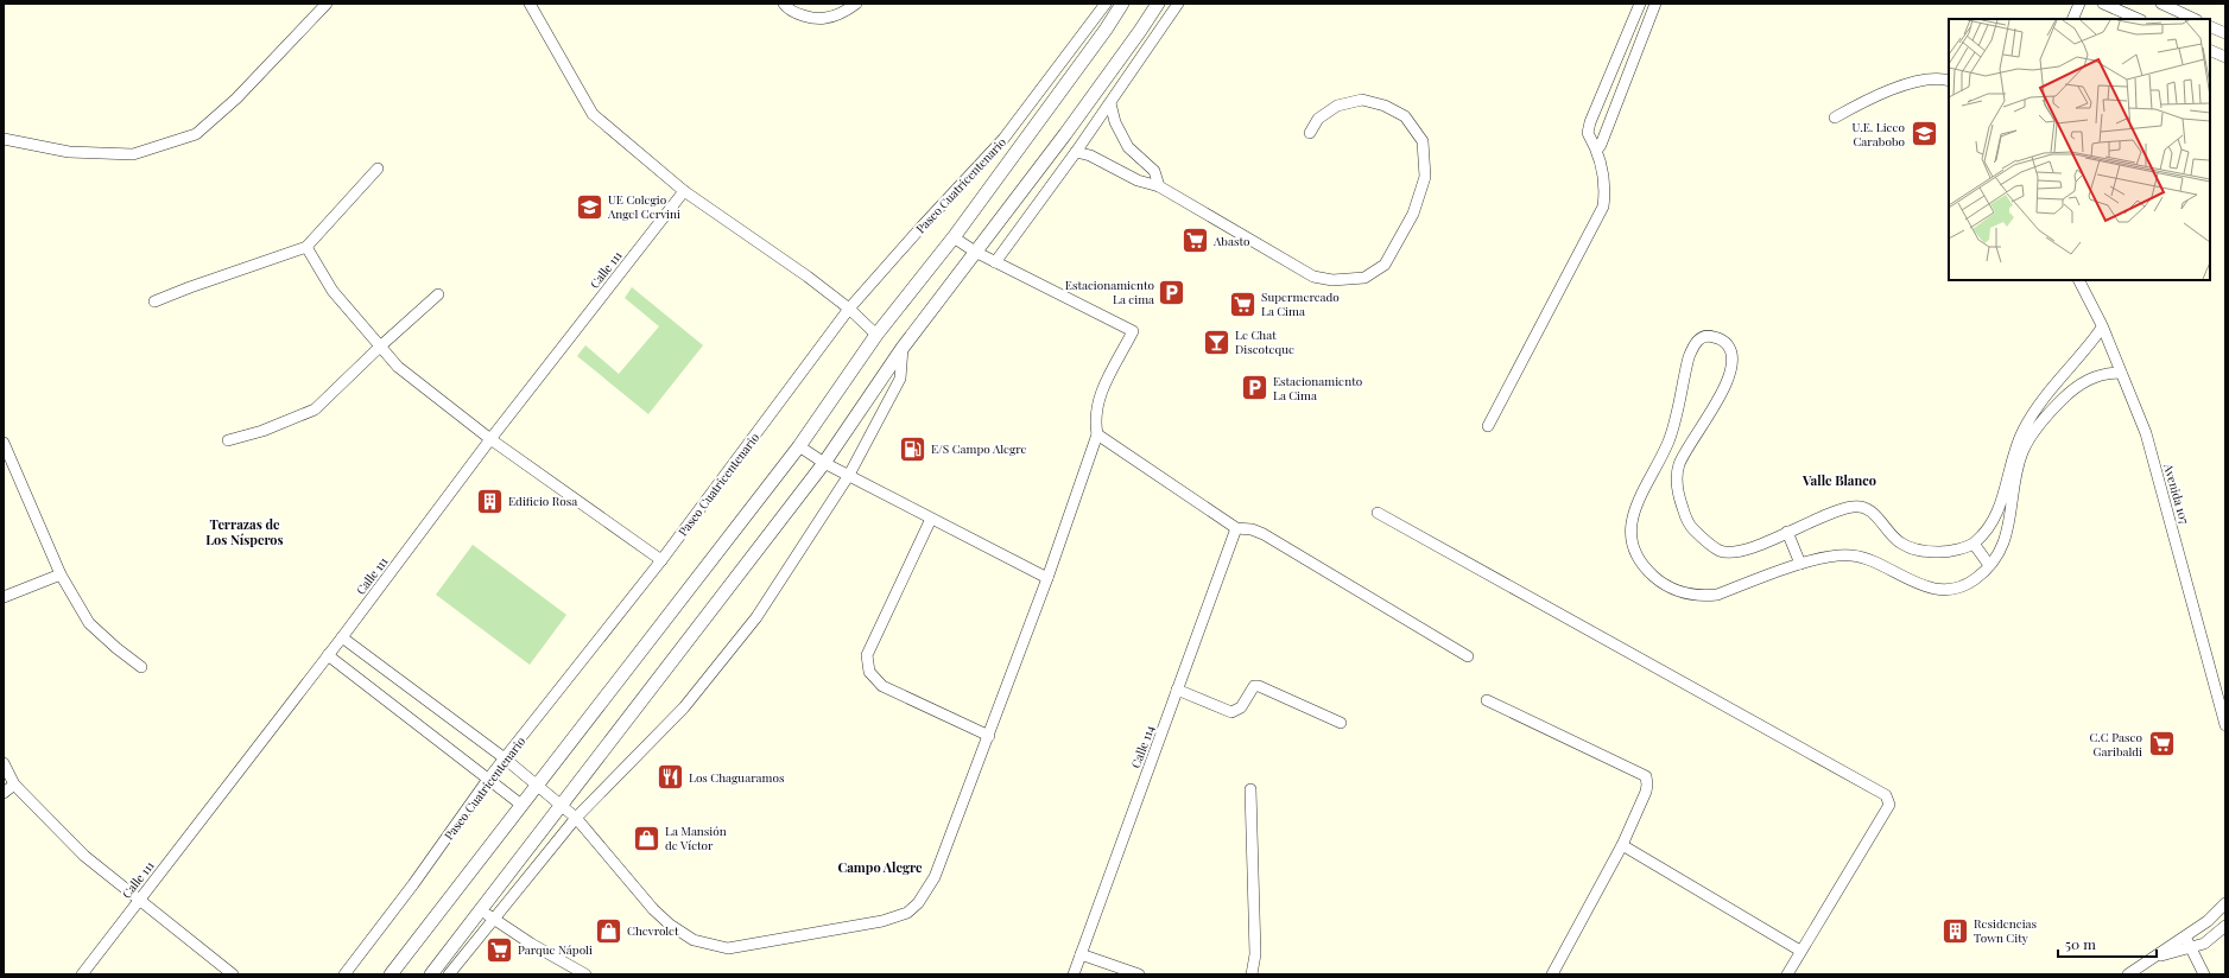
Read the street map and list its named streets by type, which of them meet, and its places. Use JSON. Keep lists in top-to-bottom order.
{
  "streets": {
    "street": [
      "Paseo Cuatricentenario",
      "Calle 111",
      "Avenida 107",
      "Calle 114"
    ]
  },
  "districts": ["Valle Blanco", "Terrazas de Los Nísperos", "Campo Alegre"],
  "places": {
    "school or university": ["U.E. Liceo Carabobo", "UE Colegio Angel Cervini"],
    "supermarket": [
      "Abasto",
      "Supermercado La Cima",
      "C.C Paseo Garibaldi",
      "Parque Nápoli"
    ],
    "parking": ["Estacionamiento La cima", "Estacionamiento La Cima"],
    "bar": ["Le Chat Discoteque"],
    "fuel station": ["E/S Campo Alegre"],
    "building": ["Edificio Rosa", "Residencias Town City"],
    "restaurant": ["Los Chaguaramos"],
    "shop": ["La Mansión de Víctor", "Chevrolet"]
  },
  "scale_bar": "50 m"
}
